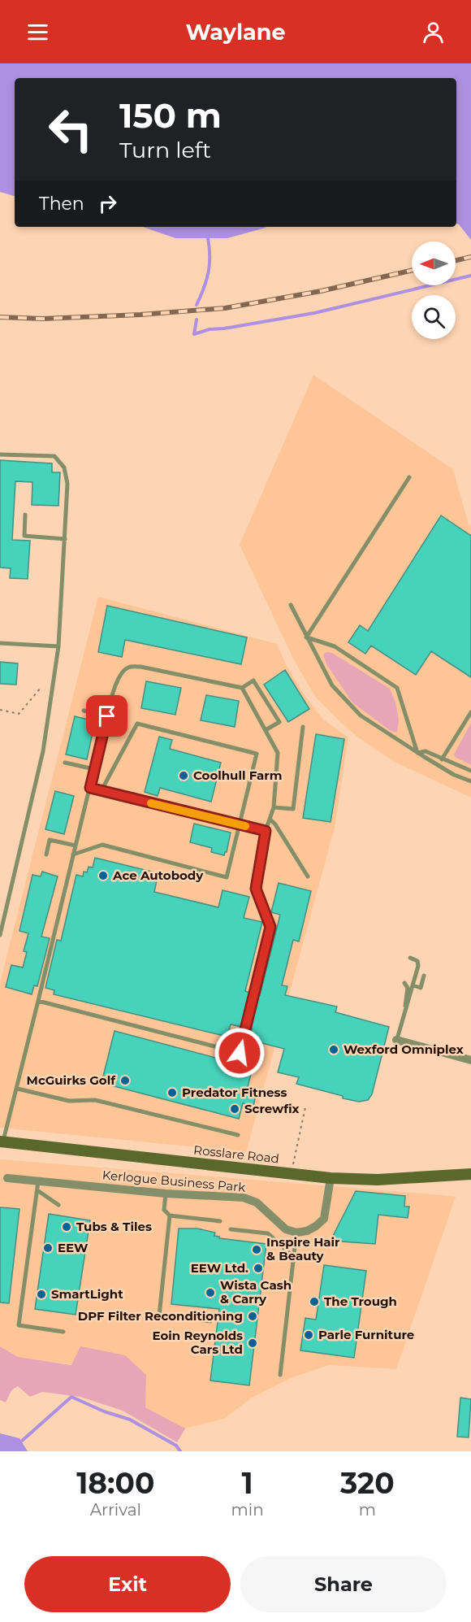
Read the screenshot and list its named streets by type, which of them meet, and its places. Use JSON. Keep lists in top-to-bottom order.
{
  "streets": {
    "main road": ["Rosslare Road"],
    "street": ["Kerlogue Business Park"]
  },
  "places": [
    "Coolhull Farm",
    "Ace Autobody",
    "Wexford Omniplex",
    "McGuirks Golf",
    "Predator Fitness",
    "Screwfix",
    "Tubs & Tiles",
    "EEW",
    "Inspire Hair & Beauty",
    "EEW Ltd.",
    "Wista Cash & Carry",
    "SmartLight",
    "The Trough",
    "DPF Filter Reconditioning",
    "Parle Furniture",
    "Eoin Reynolds Cars Ltd"
  ],
  "north": "left",
  "page": {
    "header": "Waylane",
    "turn": ["150 m", "Turn left"],
    "then": "Then",
    "eta": [
      "18:00",
      "Arrival",
      "1",
      "min",
      "320",
      "m"
    ],
    "buttons": ["Exit", "Share"]
  }
}
